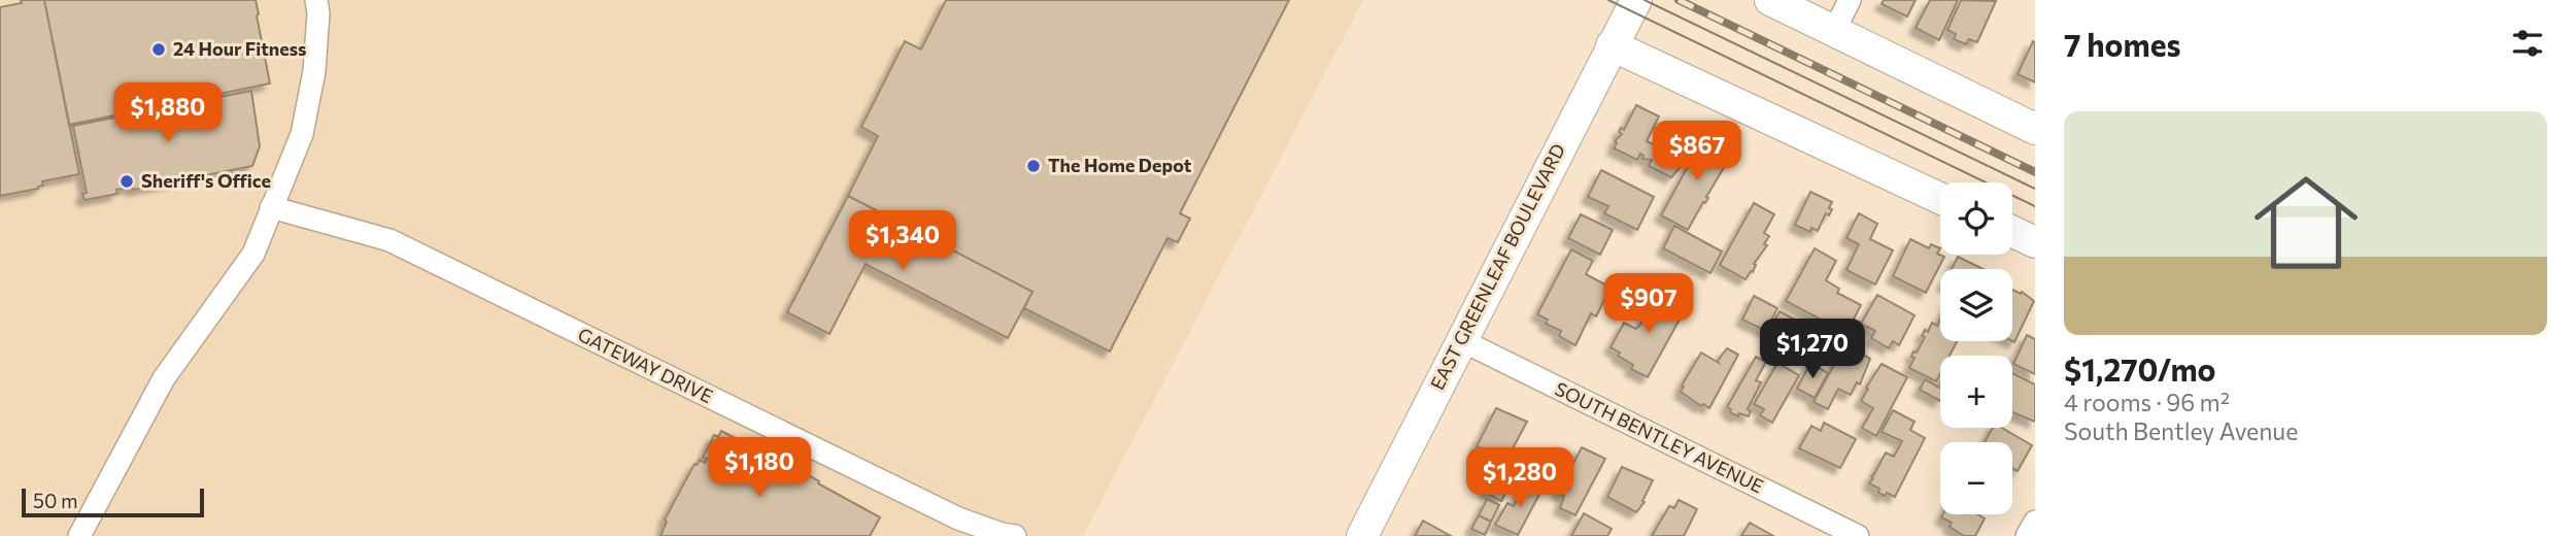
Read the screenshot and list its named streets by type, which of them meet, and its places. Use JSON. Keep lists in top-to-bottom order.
{
  "streets": {
    "street": ["EAST GREENLEAF BOULEVARD", "GATEWAY DRIVE", "SOUTH BENTLEY AVENUE"]
  },
  "crossings": [
    ["EAST GREENLEAF BOULEVARD", "SOUTH BENTLEY AVENUE"]
  ],
  "places": ["24 Hour Fitness", "The Home Depot", "Sheriff's Office"],
  "scale_bar": "50 m",
  "page": {
    "heading": "7 homes",
    "price": [
      "$1,880",
      "$867",
      "$1,340",
      "$907",
      "$1,270",
      "$1,180",
      "$1,280"
    ],
    "list": [
      {
        "name": "$1,270/mo",
        "note": "4 rooms · 96 m² · South Bentley Avenue"
      }
    ],
    "map_buttons": ["+", "−"],
    "scale": "50 m"
  }
}
